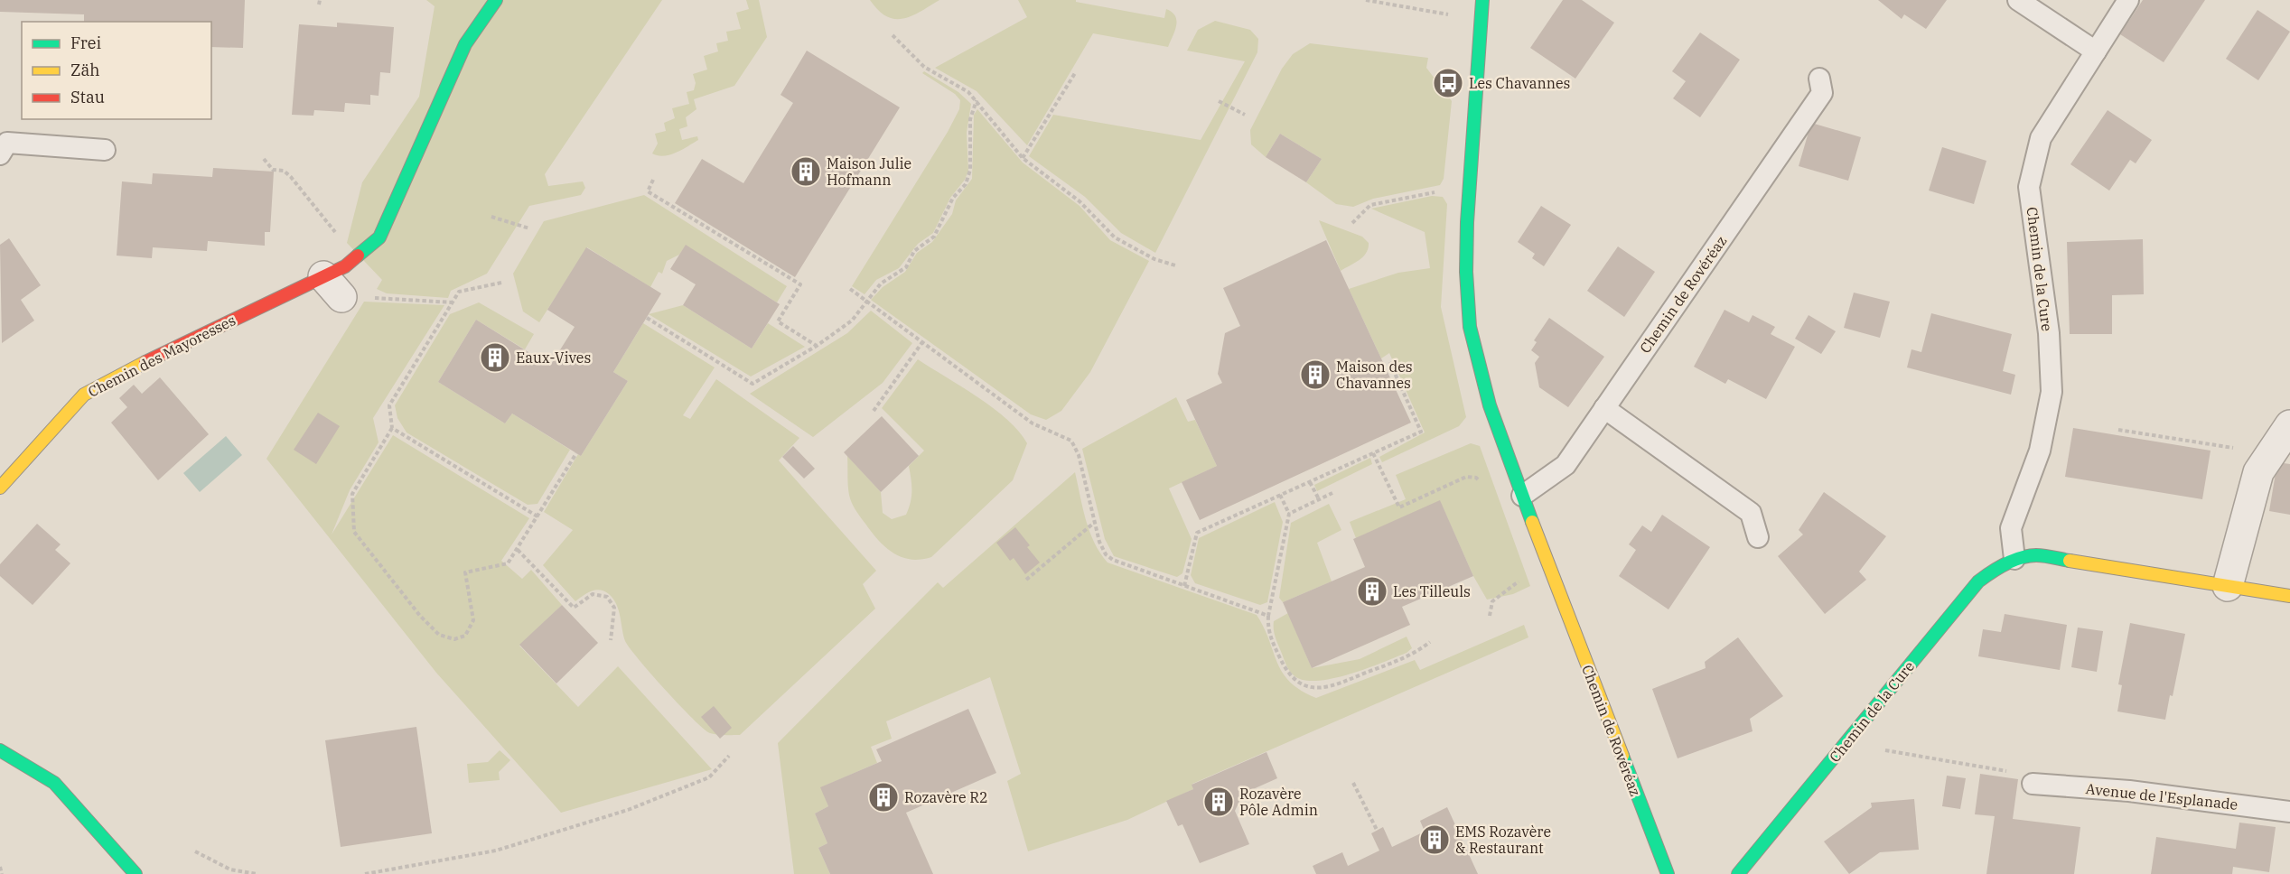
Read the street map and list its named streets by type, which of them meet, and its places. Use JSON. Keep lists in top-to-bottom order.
{
  "streets": {
    "street": ["Chemin de la Cure", "Chemin de Rovéréaz", "Chemin des Mayoresses"],
    "lane": ["Avenue de l'Esplanade"]
  },
  "places": {
    "bus stop": ["Les Chavannes"],
    "building": [
      "Maison Julie Hofmann",
      "Eaux-Vives",
      "Maison des Chavannes",
      "Les Tilleuls",
      "Rozavère R2",
      "Rozavère Pôle Admin",
      "EMS Rozavère & Restaurant"
    ]
  },
  "legend": ["Frei", "Zäh", "Stau"]
}
